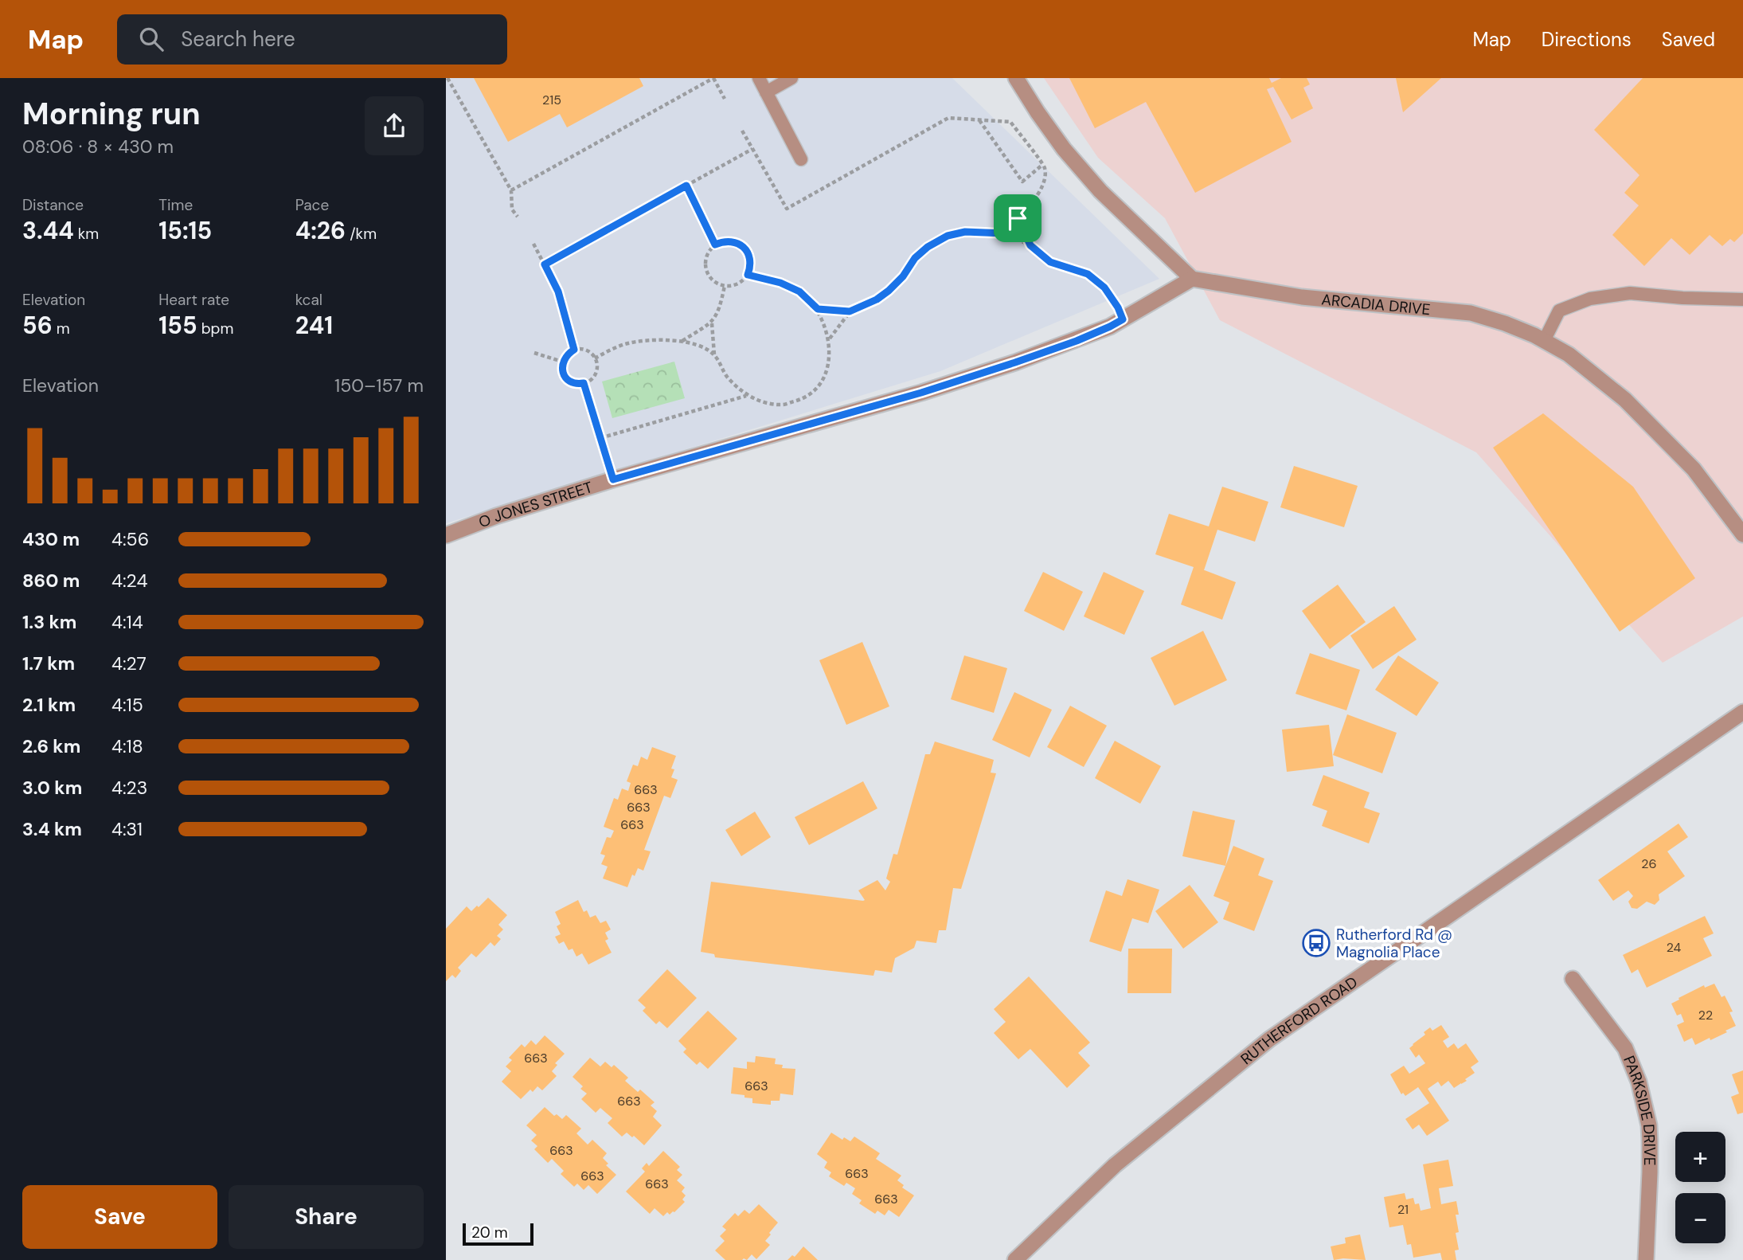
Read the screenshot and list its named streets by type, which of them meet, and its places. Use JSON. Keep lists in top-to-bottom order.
{
  "streets": {
    "street": [
      "ARCADIA DRIVE",
      "O JONES STREET",
      "RUTHERFORD ROAD",
      "PARKSIDE DRIVE"
    ]
  },
  "crossings": [
    ["ARCADIA DRIVE", "O JONES STREET"]
  ],
  "places": {
    "bus stop": ["Rutherford Rd @ Magnolia Place"]
  },
  "house_numbers": [
    "215",
    "663",
    "663",
    "663",
    "26",
    "24",
    "22",
    "663",
    "663",
    "663",
    "663",
    "663",
    "663",
    "663",
    "663",
    "21"
  ],
  "scale_bar": "20 m",
  "page": {
    "header": "Map",
    "search": "Search here",
    "nav": ["Map", "Directions", "Saved"],
    "heading": ["Morning run", "08:06 · 8 × 430 m"],
    "stats": [
      ["Distance", "3.44 km"],
      ["Time", "15:15"],
      ["Pace", "4:26 /km"],
      ["Elevation", "56 m"],
      ["Heart rate", "155 bpm"],
      ["kcal", "241"]
    ],
    "chart": ["Elevation", "150–157 m"],
    "list": [
      {
        "name": "430 m",
        "note": "4:56"
      },
      {
        "name": "860 m",
        "note": "4:24"
      },
      {
        "name": "1.3 km",
        "note": "4:14"
      },
      {
        "name": "1.7 km",
        "note": "4:27"
      },
      {
        "name": "2.1 km",
        "note": "4:15"
      },
      {
        "name": "2.6 km",
        "note": "4:18"
      },
      {
        "name": "3.0 km",
        "note": "4:23"
      },
      {
        "name": "3.4 km",
        "note": "4:31"
      }
    ],
    "map_buttons": ["+", "−"],
    "buttons": ["Save", "Share"],
    "scale": "20 m"
  }
}
